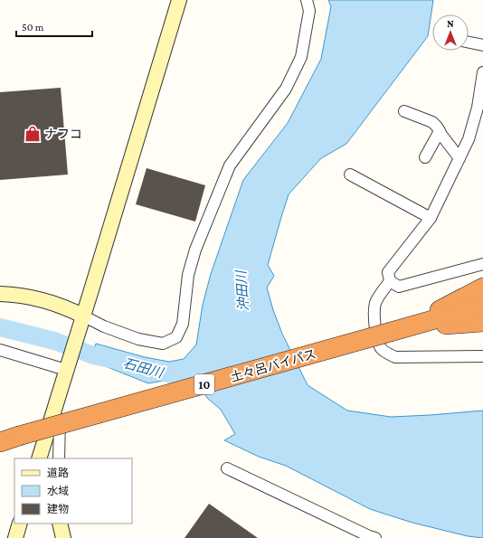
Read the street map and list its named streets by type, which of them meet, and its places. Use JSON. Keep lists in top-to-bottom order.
{
  "streets": {
    "highway": ["土々呂バイパス", "10"]
  },
  "water": ["沖田川", "石田川"],
  "places": {
    "shop": ["ナフコ"]
  },
  "legend": ["道路", "水域", "建物"],
  "scale_bar": "50 m",
  "north": "top"
}
